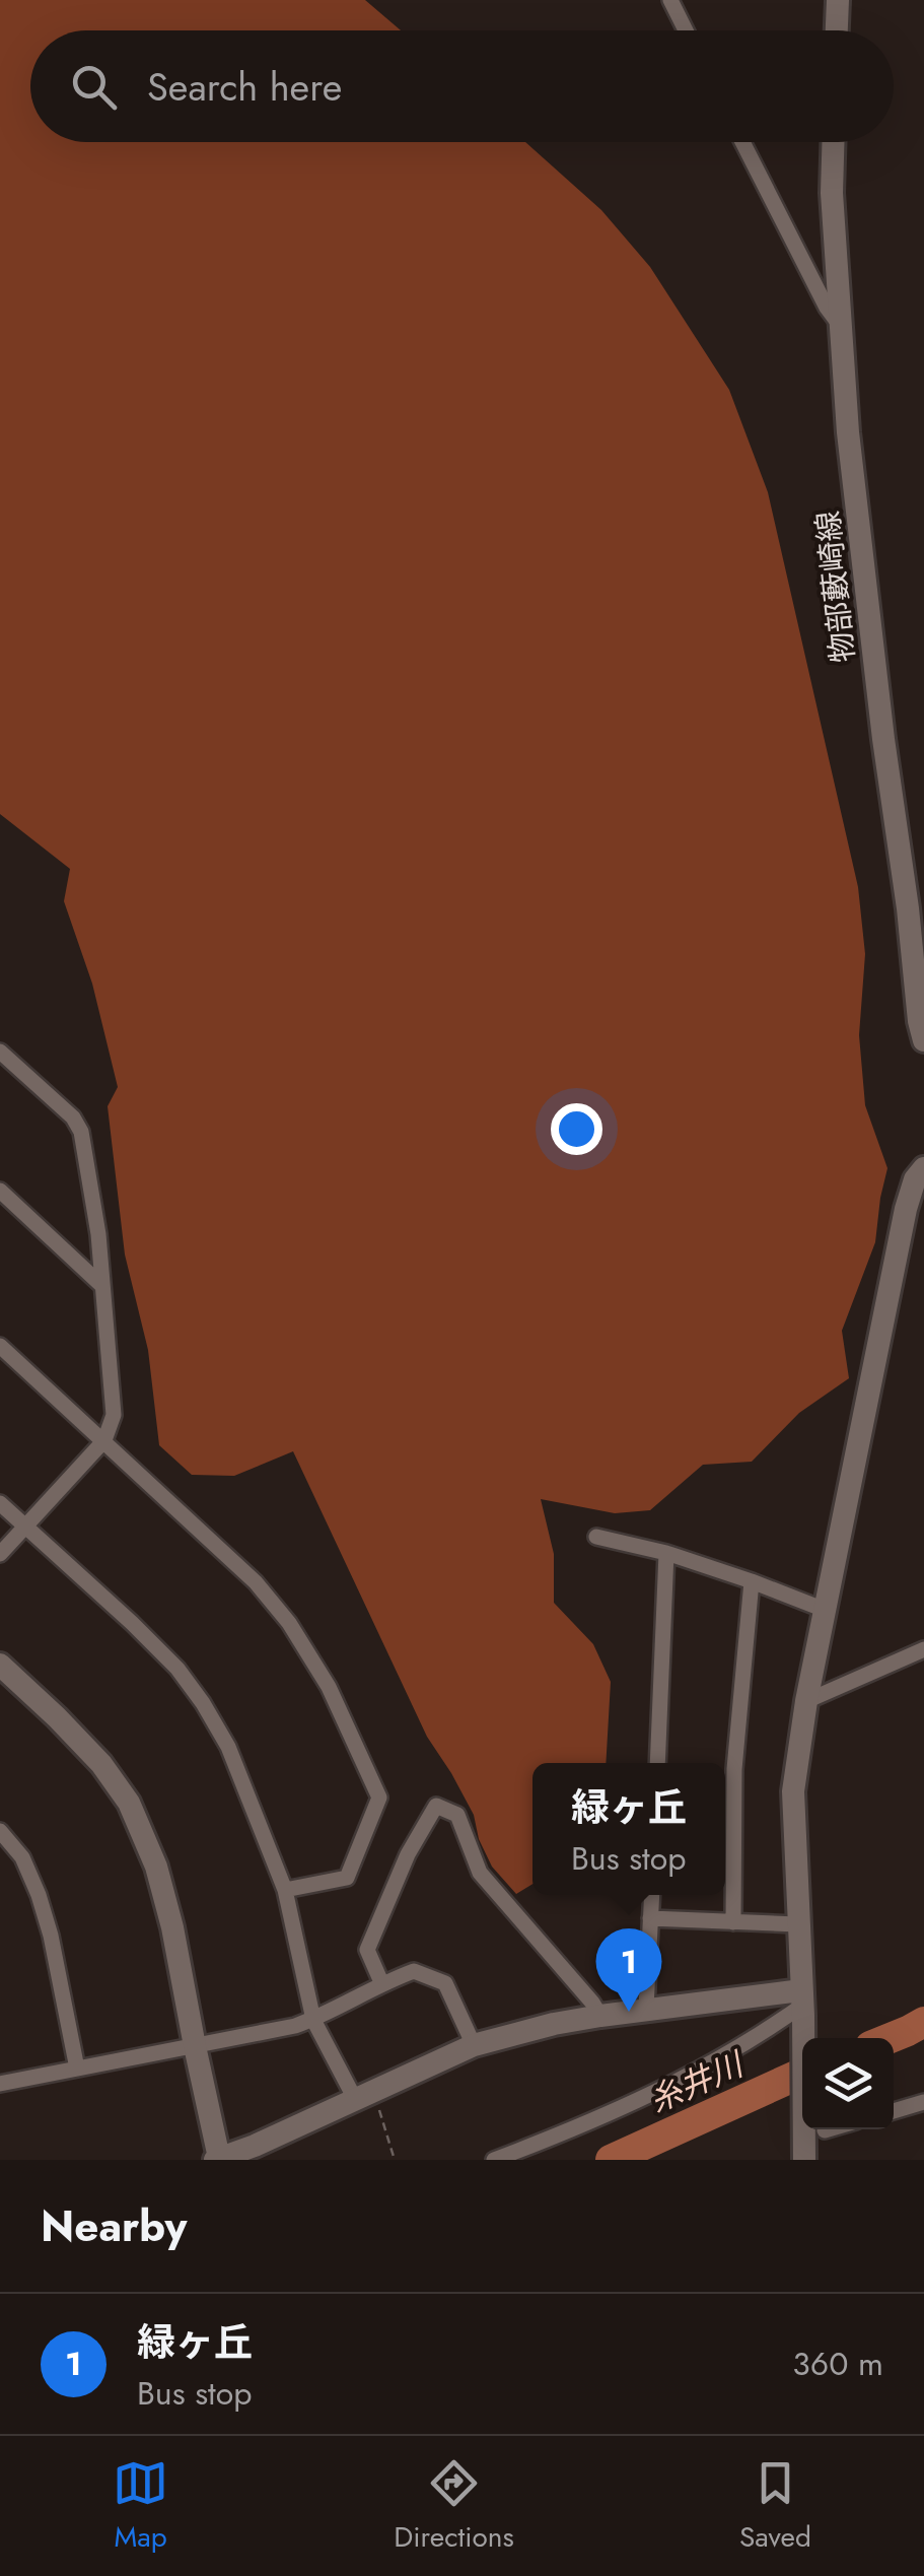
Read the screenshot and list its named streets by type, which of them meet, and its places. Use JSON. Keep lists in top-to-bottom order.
{
  "streets": {
    "street": ["物部藪崎線"]
  },
  "water": ["糸井川"],
  "page": {
    "search": "Search here",
    "popup": ["緑ヶ丘", "Bus stop"],
    "pins": "1",
    "heading": "Nearby",
    "list": [
      {
        "mark": "1",
        "name": "緑ヶ丘",
        "note": "Bus stop",
        "value": "360 m"
      }
    ],
    "nav": ["Map", "Directions", "Saved"]
  }
}
